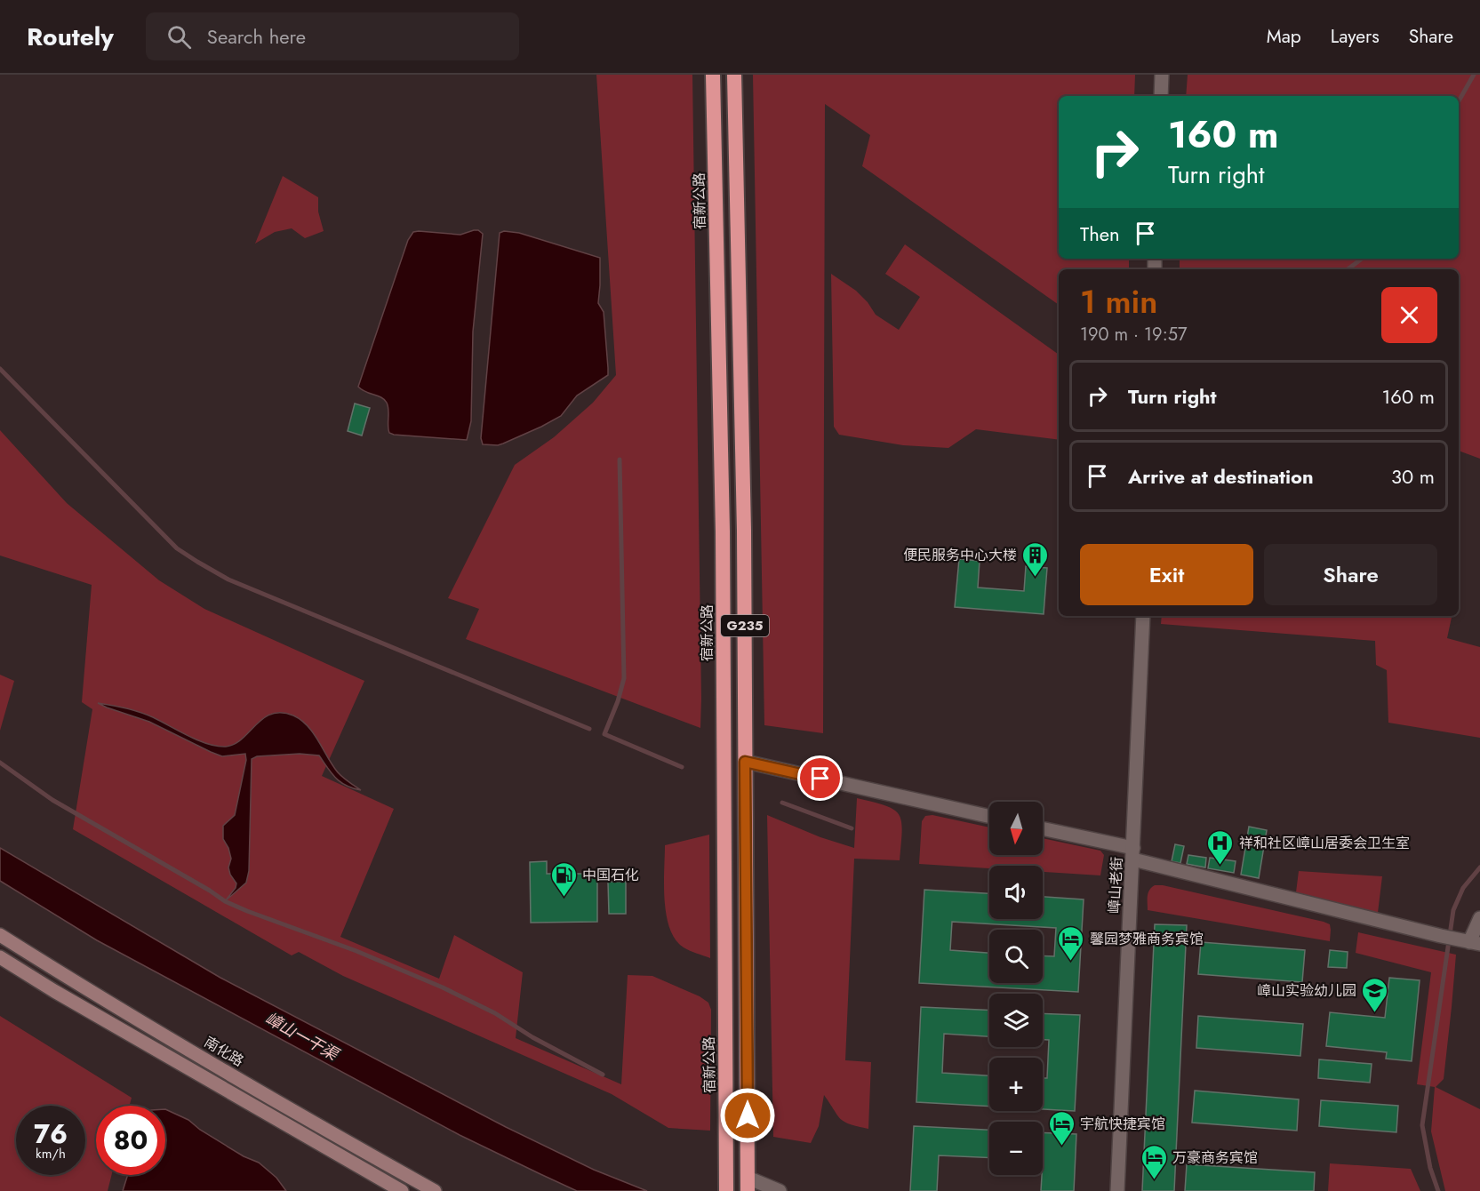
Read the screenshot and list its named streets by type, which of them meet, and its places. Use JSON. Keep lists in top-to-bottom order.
{
  "streets": {
    "highway": ["宿新公路", "G235"],
    "main road": ["南化路"],
    "street": ["嶂山老街"]
  },
  "water": ["嶂山一干渠"],
  "places": {
    "building": ["便民服务中心大楼"],
    "hospital": ["祥和社区嶂山居委会卫生室"],
    "fuel station": ["中国石化"],
    "hotel": ["馨园梦雅商务宾馆", "宇航快捷宾馆", "万豪商务宾馆"],
    "school or university": ["嶂山实验幼儿园"]
  },
  "north": "bottom",
  "page": {
    "header": "Routely",
    "search": "Search here",
    "nav": ["Map", "Layers", "Share"],
    "turn": ["160 m", "Turn right"],
    "then": "Then",
    "heading": ["1 min", "190 m · 19:57"],
    "list": [
      {
        "name": "Turn right",
        "value": "160 m"
      },
      {
        "name": "Arrive at destination",
        "value": "30 m"
      }
    ],
    "buttons": ["Exit", "Share"],
    "map_buttons": ["+", "−"],
    "speed": "76 km/h",
    "limit": "80"
  }
}
